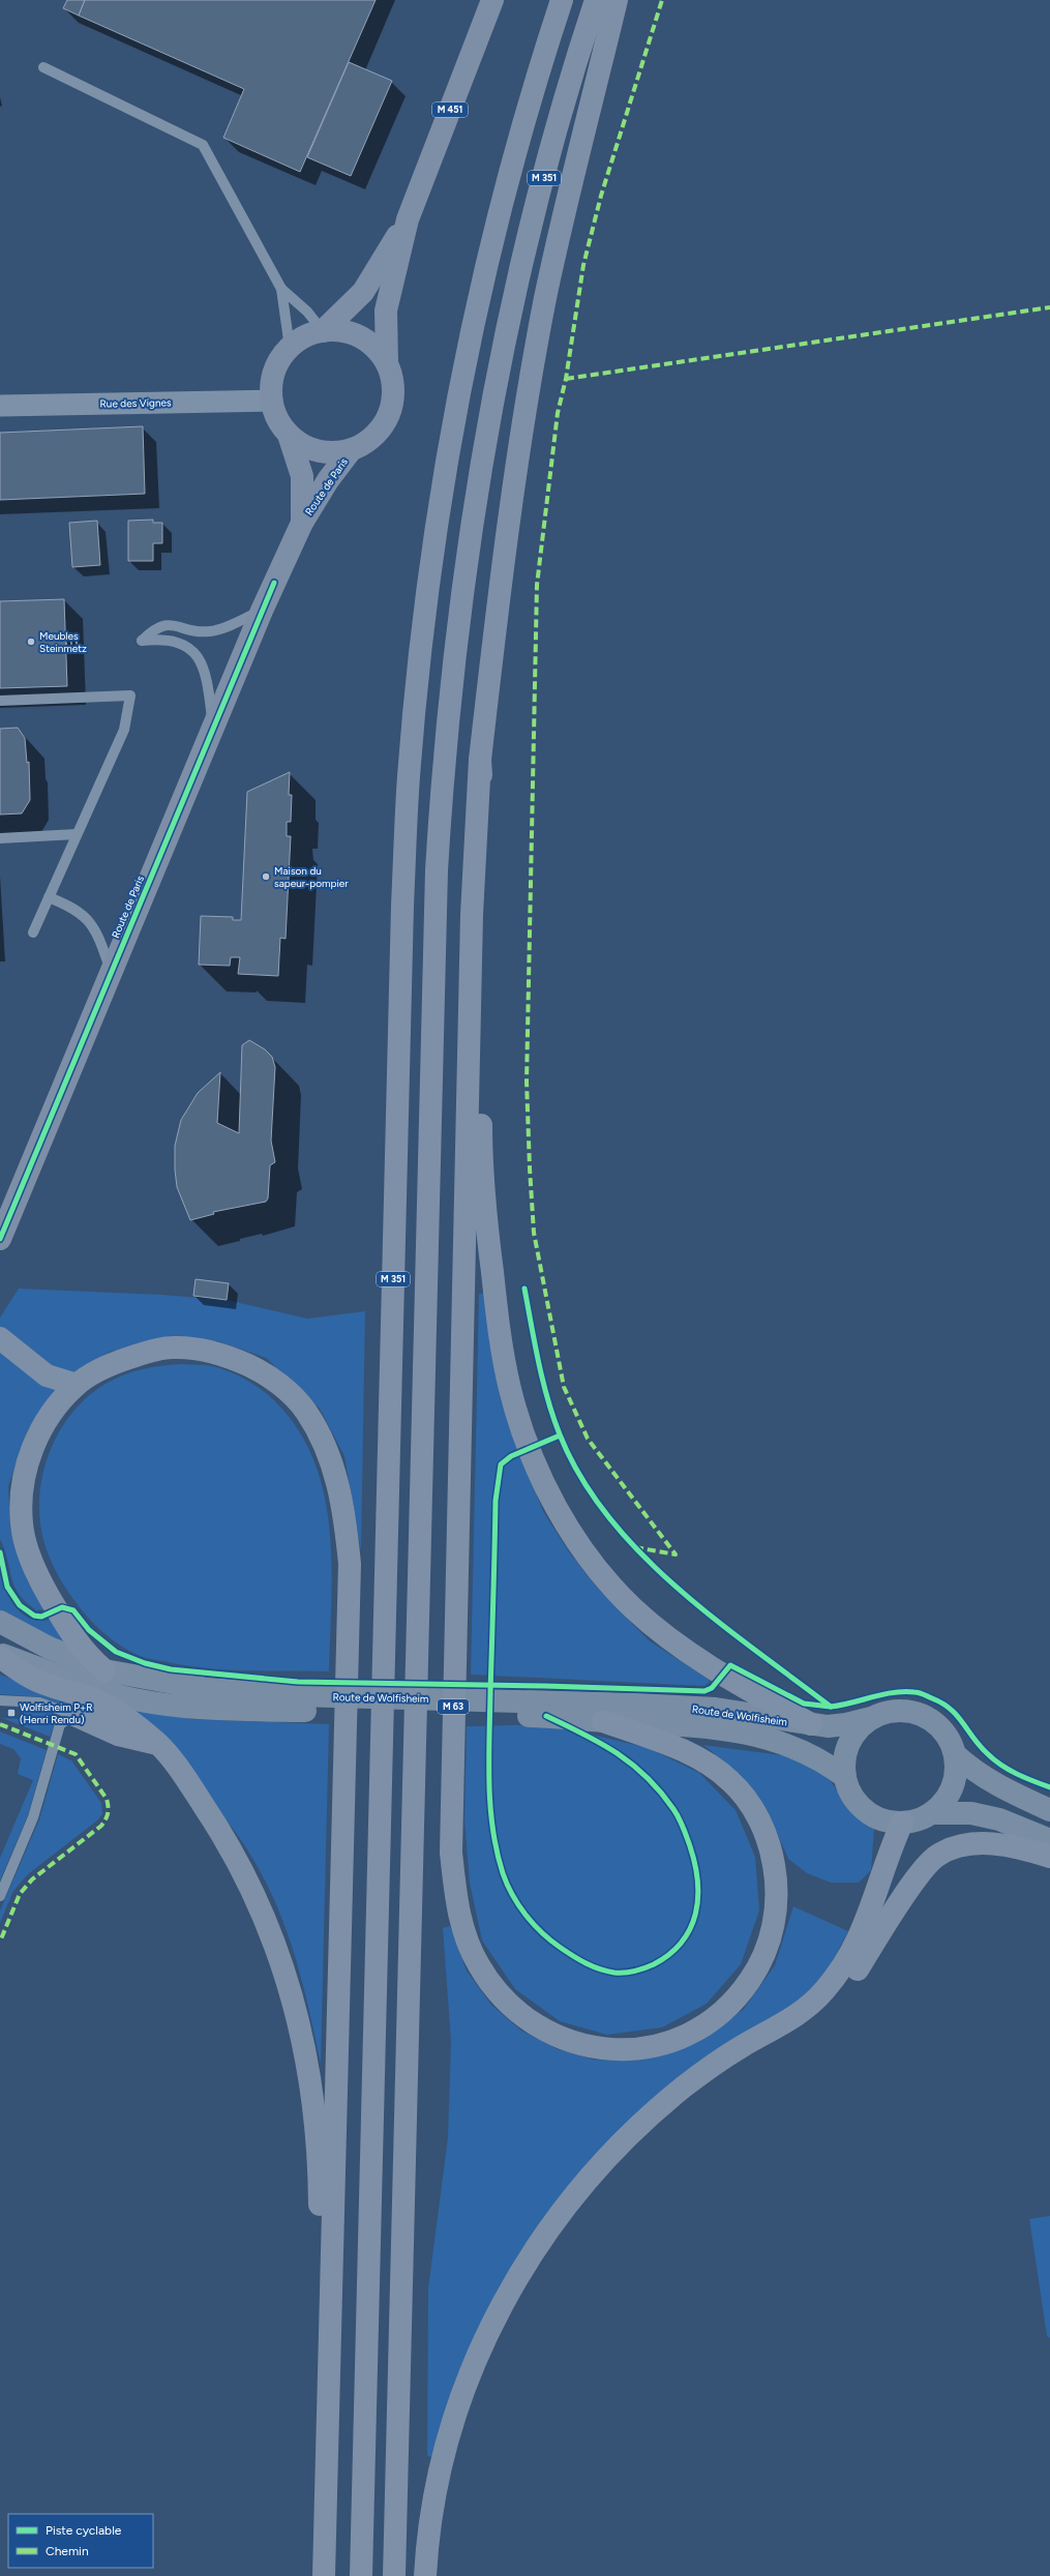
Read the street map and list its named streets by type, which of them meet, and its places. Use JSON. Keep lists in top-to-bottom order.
{
  "streets": {
    "highway": ["M 351", "M 63"],
    "main road": ["M 451", "Route de Paris", "Route de Wolfisheim"],
    "street": ["Rue des Vignes"]
  },
  "crossings": [
    ["M 451", "Rue des Vignes"],
    ["M 451", "Route de Paris"],
    ["Rue des Vignes", "Route de Paris"],
    ["Route de Wolfisheim", "M 63"]
  ],
  "places": {
    "other": ["Meubles Steinmetz", "Maison du sapeur-pompier"],
    "transit": ["Wolfisheim P+R (Henri Rendu)"]
  },
  "legend": ["Piste cyclable", "Chemin"]
}
